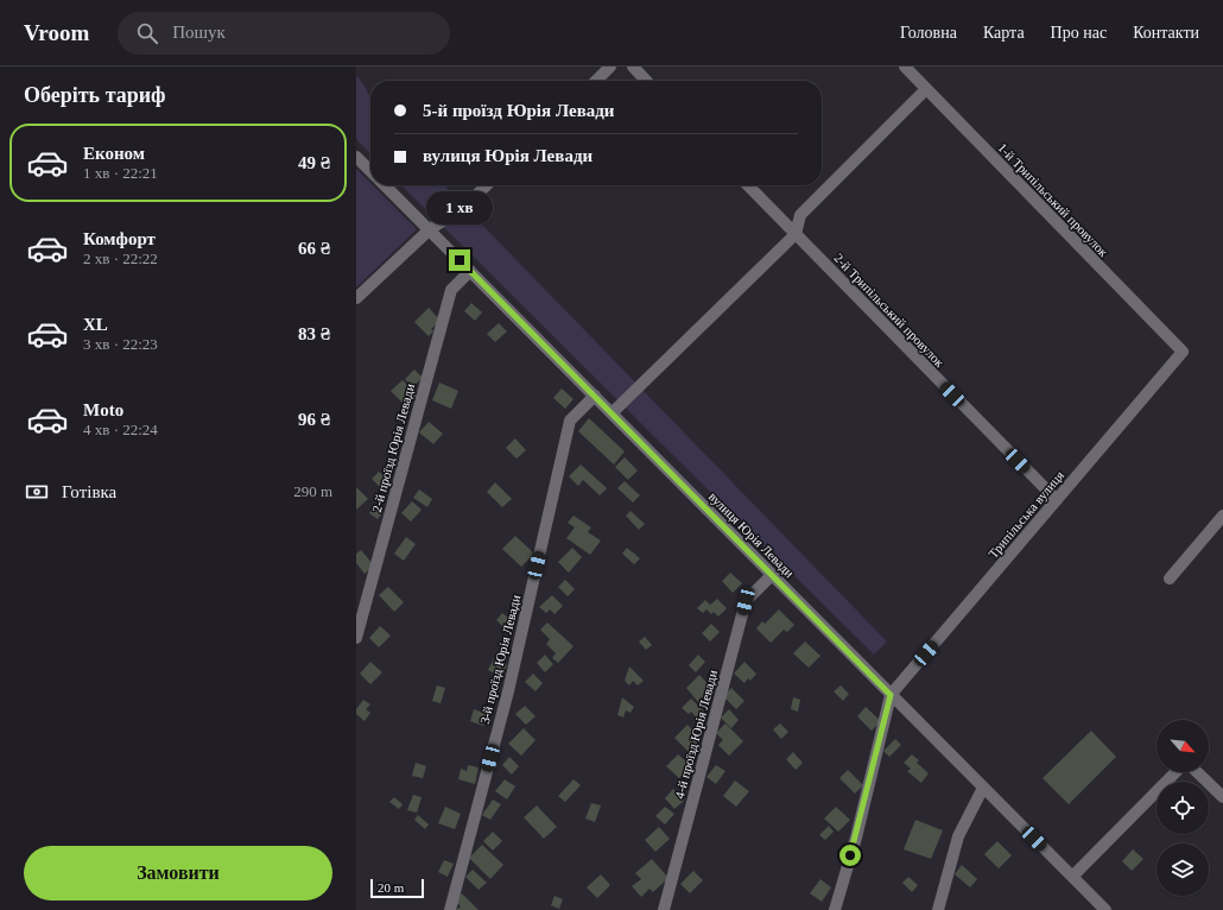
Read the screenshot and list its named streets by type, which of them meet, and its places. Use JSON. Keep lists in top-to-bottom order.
{
  "streets": {
    "street": [
      "1-й Трипільський провулок",
      "2-й Трипільський провулок",
      "2-й проїзд Юрія Левади",
      "Трипільська вулиця",
      "вулиця Юрія Левади",
      "3-й проїзд Юрія Левади",
      "4-й проїзд Юрія Левади"
    ]
  },
  "crossings": [
    ["1-й Трипільський провулок", "Трипільська вулиця"],
    ["2-й Трипільський провулок", "Трипільська вулиця"],
    ["2-й проїзд Юрія Левади", "вулиця Юрія Левади"],
    ["Трипільська вулиця", "вулиця Юрія Левади"],
    ["вулиця Юрія Левади", "3-й проїзд Юрія Левади"],
    ["вулиця Юрія Левади", "4-й проїзд Юрія Левади"]
  ],
  "scale_bar": "20 m",
  "north": "bottom right",
  "page": {
    "header": "Vroom",
    "search": "Пошук",
    "nav": [
      "Головна",
      "Карта",
      "Про нас",
      "Контакти"
    ],
    "heading": "Оберіть тариф",
    "banner": ["5-й проїзд Юрія Левади", "вулиця Юрія Левади"],
    "list": [
      {
        "name": "Економ",
        "note": "1 хв · 22:21",
        "value": "49 ₴"
      },
      {
        "name": "Комфорт",
        "note": "2 хв · 22:22",
        "value": "66 ₴"
      },
      {
        "name": "XL",
        "note": "3 хв · 22:23",
        "value": "83 ₴"
      },
      {
        "name": "Moto",
        "note": "4 хв · 22:24",
        "value": "96 ₴"
      }
    ],
    "bubble": "1 хв",
    "pay": ["Готівка", "290 m"],
    "buttons": "Замовити",
    "scale": "20 m"
  }
}
